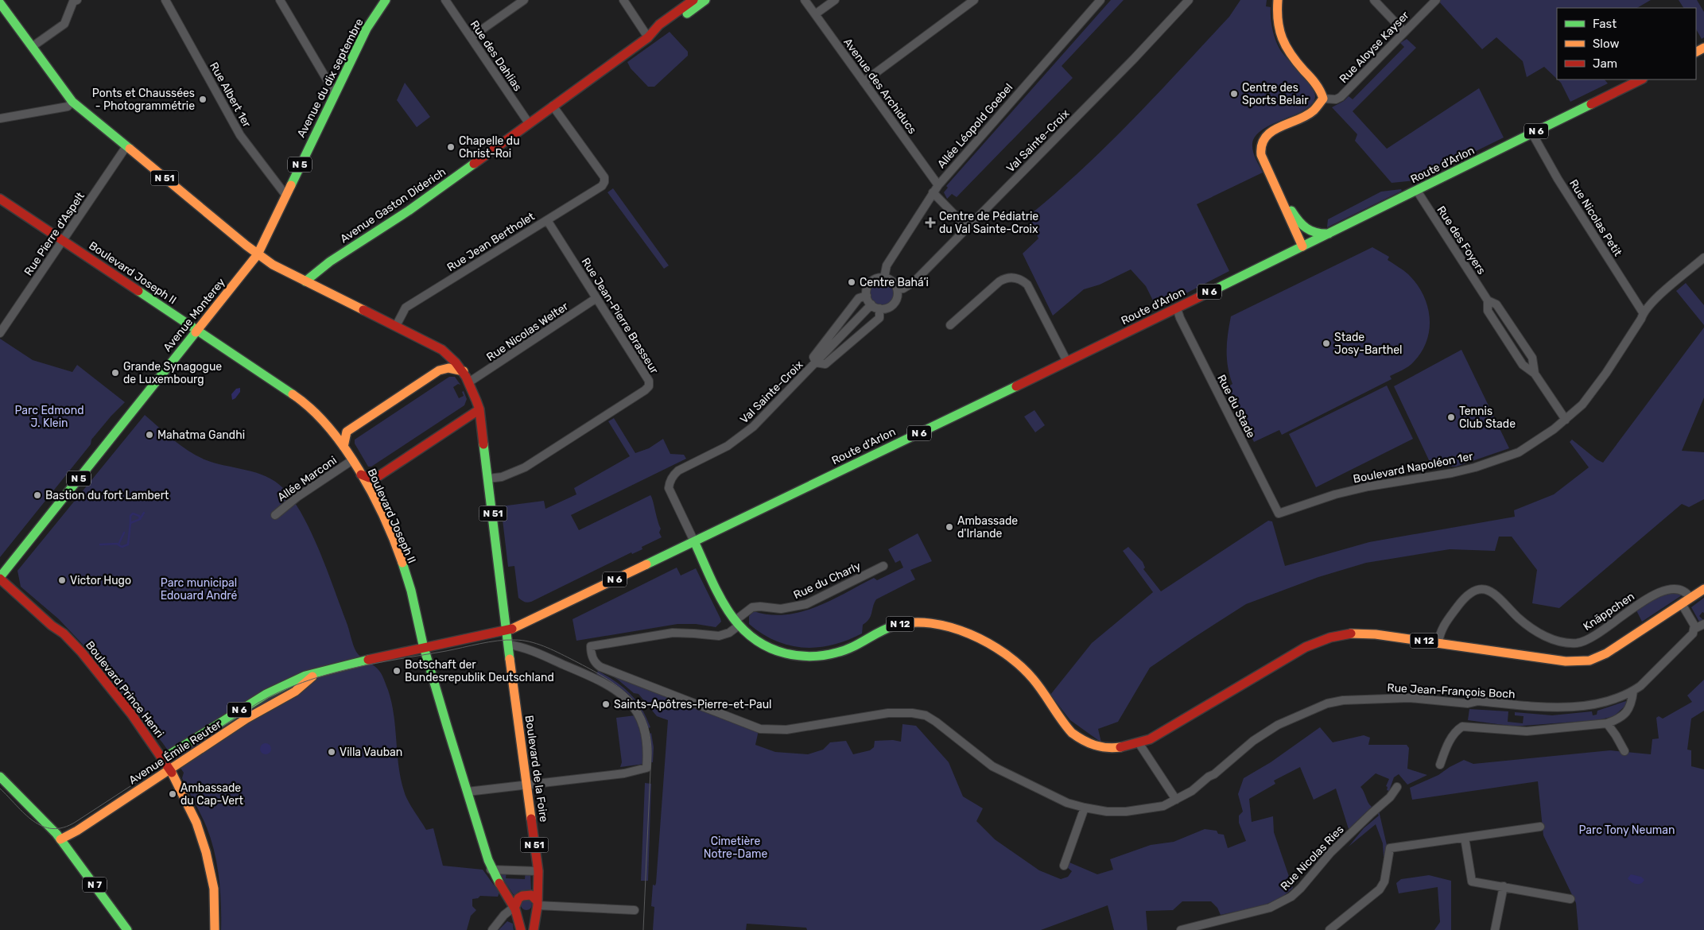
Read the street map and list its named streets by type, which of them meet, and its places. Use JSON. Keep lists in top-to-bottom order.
{
  "streets": {
    "main road": [
      "Avenue du dix septembre",
      "N 6",
      "N 5",
      "Route d'Arlon",
      "N 51",
      "Avenue Gaston Diderich",
      "Boulevard Joseph II",
      "Avenue Monterey",
      "N 12",
      "Boulevard Prince Henri",
      "Avenue Émile Reuter",
      "Boulevard de la Foire",
      "N 7"
    ],
    "street": [
      "Rue Aloyse Kayser",
      "Rue des Dahlias",
      "Avenue des Archiducs",
      "Rue Albert 1er",
      "Allée Léopold Goebel",
      "Val Sainte-Croix",
      "Rue Nicolas Petit",
      "Rue Pierre d'Aspelt",
      "Rue des Foyers",
      "Rue Jean Bertholet",
      "Rue Jean-Pierre Brasseur",
      "Rue Nicolas Welter",
      "Rue du Stade",
      "Boulevard Napoléon 1er",
      "Allée Marconi",
      "Rue du Charly",
      "Knäppchen",
      "Rue Jean-François Boch",
      "Rue Nicolas Ries"
    ]
  },
  "crossings": [
    ["Rue des Dahlias", "Avenue Gaston Diderich"],
    ["Avenue du dix septembre", "Rue Albert 1er"],
    ["Avenue du dix septembre", "N 51"],
    ["Avenue du dix septembre", "Avenue Monterey"],
    ["Avenue des Archiducs", "Allée Léopold Goebel"],
    ["Allée Léopold Goebel", "Val Sainte-Croix"],
    ["N 6", "Val Sainte-Croix"],
    ["N 6", "Route d'Arlon"],
    ["N 6", "N 51"],
    ["N 6", "N 12"],
    ["N 6", "Avenue Émile Reuter"],
    ["Val Sainte-Croix", "Route d'Arlon"],
    ["Val Sainte-Croix", "N 12"],
    ["Route d'Arlon", "Rue Nicolas Petit"],
    ["Route d'Arlon", "Rue des Foyers"],
    ["Route d'Arlon", "Rue du Stade"],
    ["Route d'Arlon", "N 12"],
    ["N 51", "Avenue Gaston Diderich"],
    ["N 51", "Rue Pierre d'Aspelt"],
    ["N 51", "Rue Jean Bertholet"],
    ["N 51", "Avenue Monterey"],
    ["N 51", "Rue Jean-Pierre Brasseur"],
    ["N 51", "Rue Nicolas Welter"],
    ["N 51", "Avenue Émile Reuter"],
    ["N 51", "Boulevard de la Foire"],
    ["Avenue Gaston Diderich", "Rue Jean Bertholet"],
    ["Rue Nicolas Petit", "Boulevard Napoléon 1er"],
    ["Rue Pierre d'Aspelt", "Boulevard Joseph II"],
    ["Rue des Foyers", "Boulevard Napoléon 1er"],
    ["Rue Jean Bertholet", "Rue Jean-Pierre Brasseur"],
    ["Boulevard Joseph II", "Avenue Monterey"],
    ["Boulevard Joseph II", "Allée Marconi"],
    ["Boulevard Joseph II", "Avenue Émile Reuter"],
    ["Boulevard Joseph II", "Boulevard de la Foire"],
    ["Avenue Monterey", "Boulevard Prince Henri"],
    ["Rue Jean-Pierre Brasseur", "Rue Nicolas Welter"],
    ["Rue du Stade", "Boulevard Napoléon 1er"],
    ["Rue du Charly", "N 12"],
    ["Rue du Charly", "Rue Jean-François Boch"],
    ["Knäppchen", "N 12"],
    ["Boulevard Prince Henri", "Avenue Émile Reuter"],
    ["Avenue Émile Reuter", "N 7"]
  ],
  "parks": [
    "Parc Edmond J. Klein",
    "Parc municipal Edouard André",
    "Parc Tony Neuman",
    "Cimetière Notre-Dame"
  ],
  "places": {
    "other": [
      "Centre des Sports Belair",
      "Ponts et Chaussées - Photogrammétrie",
      "Chapelle du Christ-Roi",
      "Centre Bahá’i",
      "Stade Josy-Barthel",
      "Grande Synagogue de Luxembourg",
      "Tennis Club Stade",
      "Mahatma Gandhi",
      "Bastion du fort Lambert",
      "Ambassade d'Irlande",
      "Victor Hugo",
      "Botschaft der Bundesrepublik Deutschland",
      "Saints-Apôtres-Pierre-et-Paul",
      "Villa Vauban",
      "Ambassade du Cap-Vert"
    ],
    "health": ["Centre de Pédiatrie du Val Sainte-Croix"]
  },
  "legend": ["Fast", "Slow", "Jam"]
}
